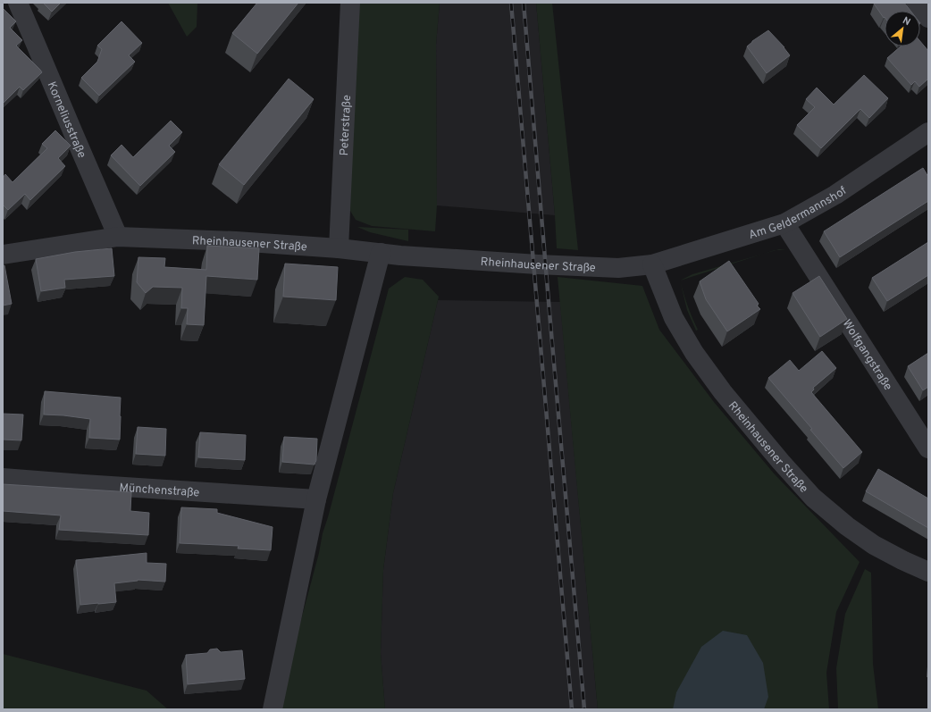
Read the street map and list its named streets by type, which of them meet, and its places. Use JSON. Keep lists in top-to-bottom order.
{
  "streets": {
    "street": [
      "Korneliusstraße",
      "Peterstraße",
      "Am Geldermannshof",
      "Rheinhausener Straße",
      "Wolfgangstraße",
      "Münchenstraße"
    ]
  },
  "crossings": [
    ["Korneliusstraße", "Rheinhausener Straße"],
    ["Peterstraße", "Rheinhausener Straße"],
    ["Am Geldermannshof", "Rheinhausener Straße"],
    ["Am Geldermannshof", "Wolfgangstraße"]
  ],
  "north": "top right"
}
